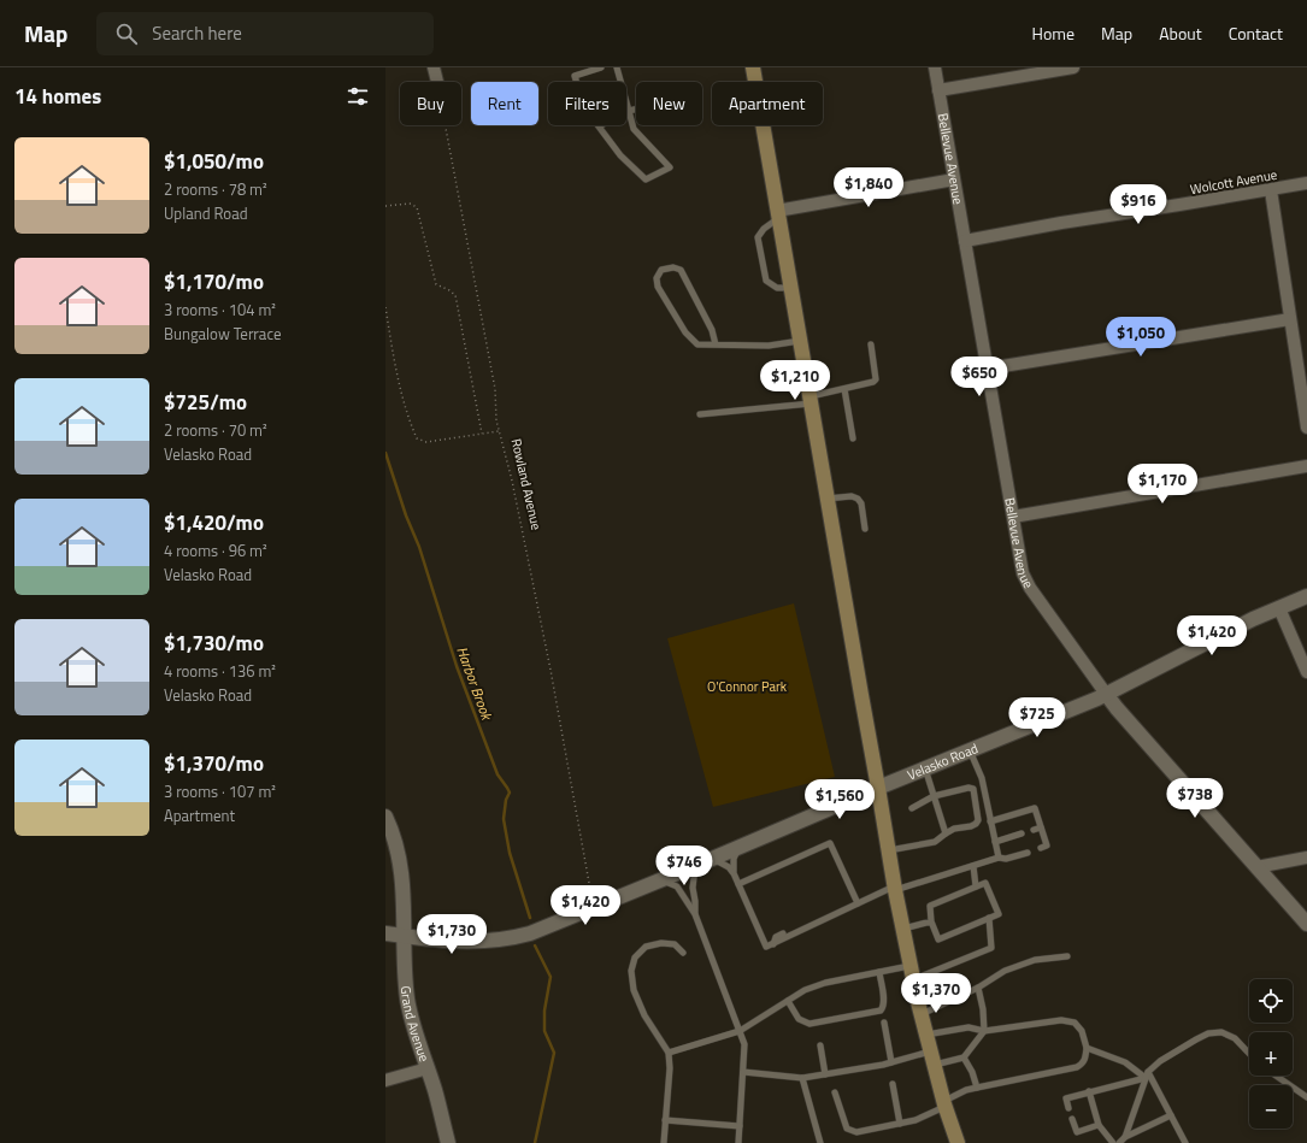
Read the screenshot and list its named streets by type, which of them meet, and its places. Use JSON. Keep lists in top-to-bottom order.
{
  "streets": {
    "street": [
      "Bellevue Avenue",
      "Wolcott Avenue",
      "Velasko Road",
      "Grand Avenue"
    ],
    "path": ["Rowland Avenue"]
  },
  "crossings": [
    ["Bellevue Avenue", "Wolcott Avenue"],
    ["Bellevue Avenue", "Velasko Road"],
    ["Rowland Avenue", "Velasko Road"],
    ["Velasko Road", "Grand Avenue"]
  ],
  "water": ["Harbor Brook"],
  "parks": ["O'Connor Park"],
  "page": {
    "header": "Map",
    "search": "Search here",
    "nav": [
      "Home",
      "Map",
      "About",
      "Contact"
    ],
    "heading": "14 homes",
    "chip": [
      "Buy",
      "Rent",
      "Filters",
      "New",
      "Apartment"
    ],
    "list": [
      {
        "name": "$1,050/mo",
        "note": "2 rooms · 78 m² · Upland Road"
      },
      {
        "name": "$1,170/mo",
        "note": "3 rooms · 104 m² · Bungalow Terrace"
      },
      {
        "name": "$725/mo",
        "note": "2 rooms · 70 m² · Velasko Road"
      },
      {
        "name": "$1,420/mo",
        "note": "4 rooms · 96 m² · Velasko Road"
      },
      {
        "name": "$1,730/mo",
        "note": "4 rooms · 136 m² · Velasko Road"
      },
      {
        "name": "$1,370/mo",
        "note": "3 rooms · 107 m² · Apartment"
      }
    ],
    "price": [
      "$1,840",
      "$916",
      "$1,050",
      "$650",
      "$1,210",
      "$1,170",
      "$1,420",
      "$725",
      "$738",
      "$1,560",
      "$746",
      "$1,420",
      "$1,730",
      "$1,370"
    ],
    "map_buttons": ["+", "−"]
  }
}
